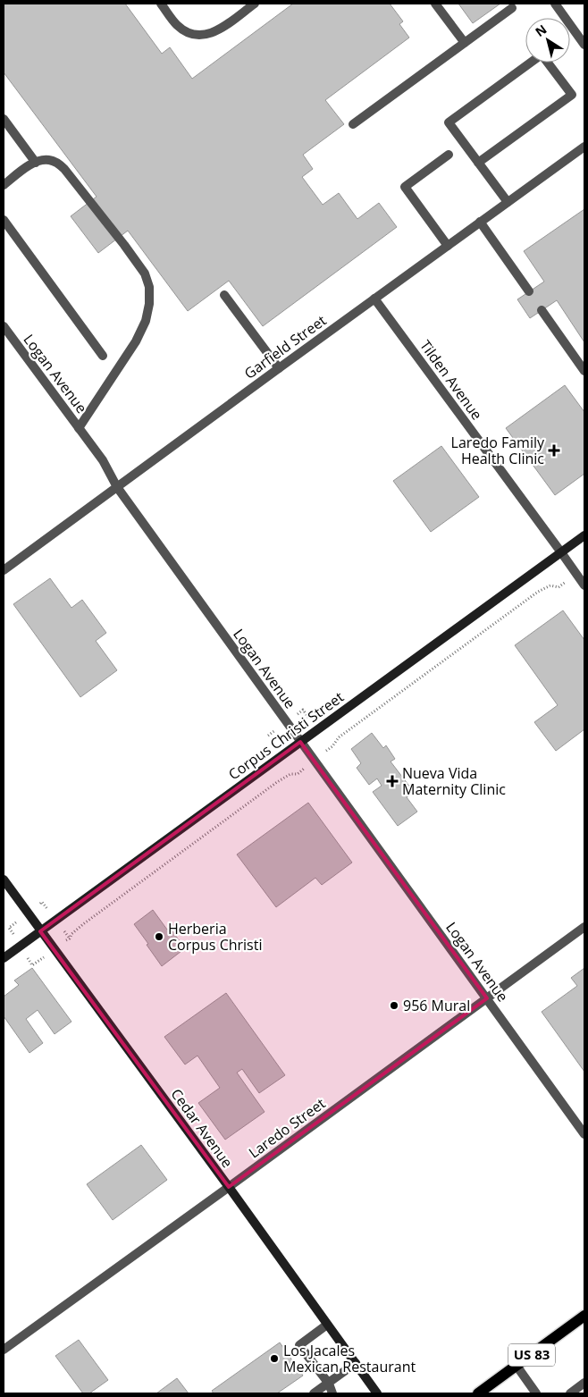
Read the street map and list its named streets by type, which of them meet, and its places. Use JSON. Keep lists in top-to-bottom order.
{
  "streets": {
    "main road": ["Corpus Christi Street", "Cedar Avenue", "US 83"],
    "street": [
      "Garfield Street",
      "Logan Avenue",
      "Tilden Avenue",
      "Laredo Street"
    ]
  },
  "crossings": [
    ["Garfield Street", "Logan Avenue"],
    ["Garfield Street", "Tilden Avenue"],
    ["Logan Avenue", "Corpus Christi Street"],
    ["Logan Avenue", "Laredo Street"],
    ["Tilden Avenue", "Corpus Christi Street"],
    ["Corpus Christi Street", "Cedar Avenue"],
    ["Cedar Avenue", "Laredo Street"]
  ],
  "places": {
    "health": ["Laredo Family Health Clinic", "Nueva Vida Maternity Clinic"],
    "other": ["Herberia Corpus Christi", "956 Mural", "Los Jacales Mexican Restaurant"]
  },
  "north": "top left"
}
